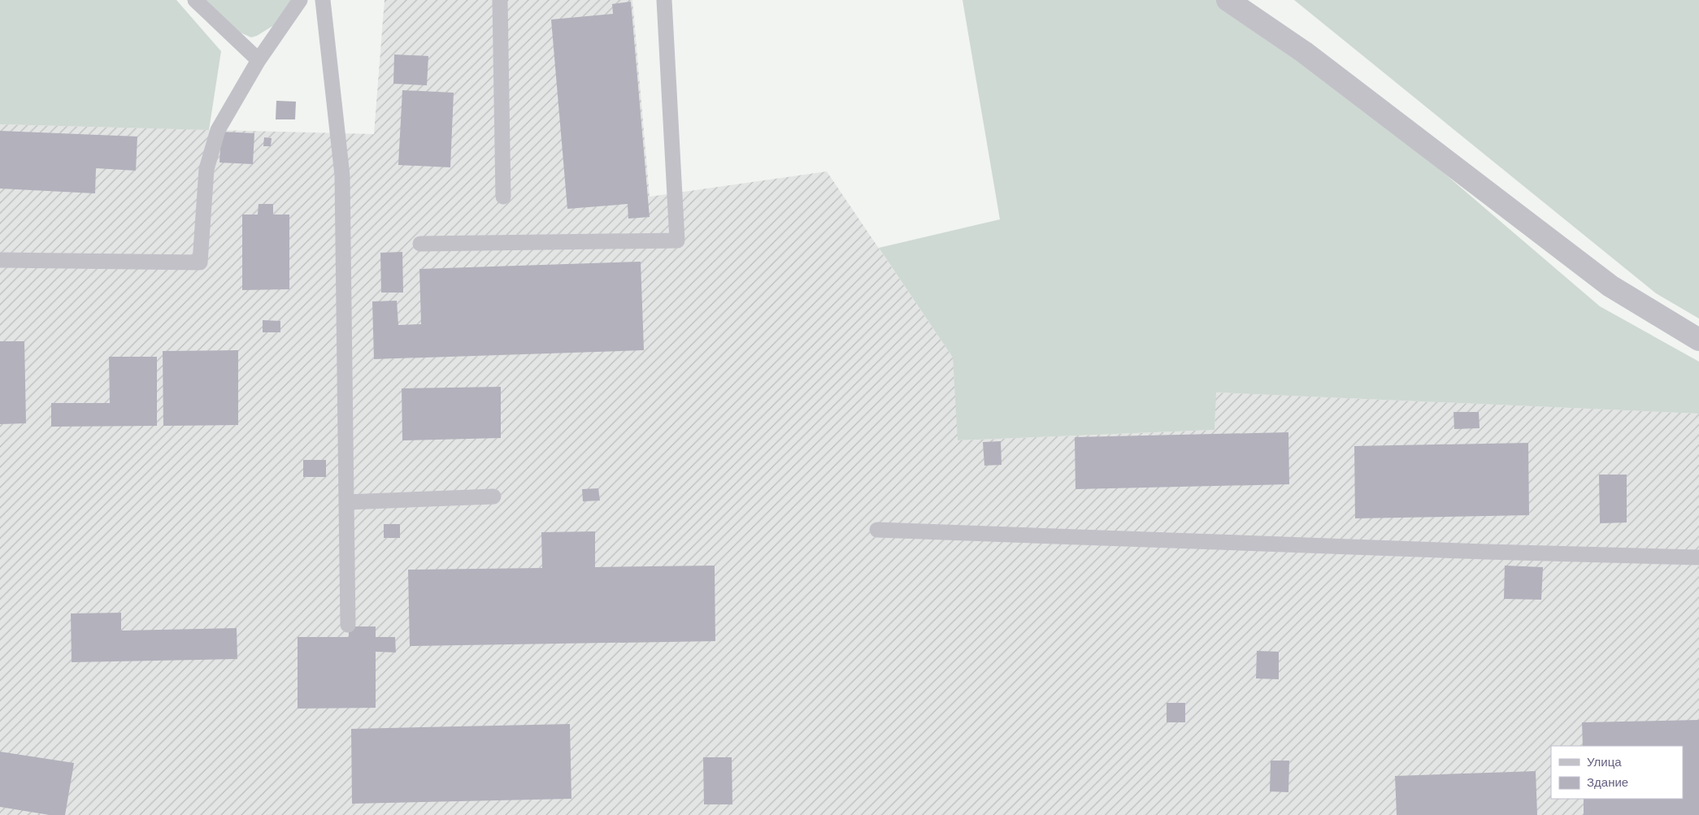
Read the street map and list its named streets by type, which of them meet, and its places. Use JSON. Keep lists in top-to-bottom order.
{
  "legend": ["Улица", "Здание"]
}
